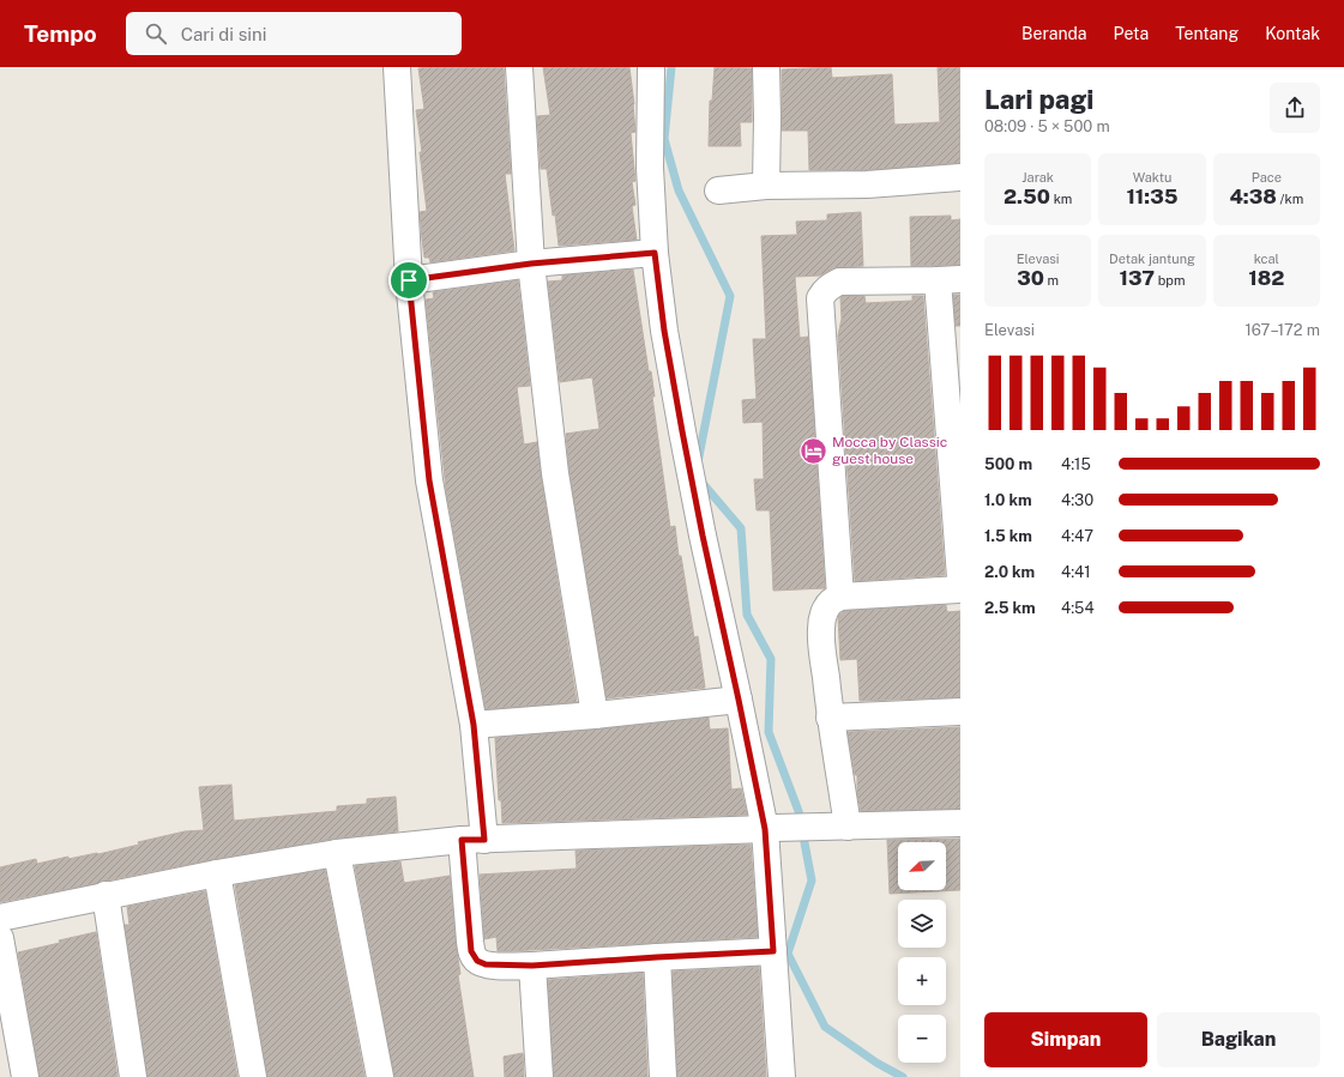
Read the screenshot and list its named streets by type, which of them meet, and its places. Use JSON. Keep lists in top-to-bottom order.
{
  "places": {
    "hotel": ["Mocca by Classic guest house"]
  },
  "north": "bottom left",
  "page": {
    "header": "Tempo",
    "search": "Cari di sini",
    "nav": [
      "Beranda",
      "Peta",
      "Tentang",
      "Kontak"
    ],
    "heading": ["Lari pagi", "08:09 · 5 × 500 m"],
    "stats": [
      ["Jarak", "2.50 km"],
      ["Waktu", "11:35"],
      ["Pace", "4:38 /km"],
      ["Elevasi", "30 m"],
      ["Detak jantung", "137 bpm"],
      ["kcal", "182"]
    ],
    "chart": ["Elevasi", "167–172 m"],
    "list": [
      {
        "name": "500 m",
        "note": "4:15"
      },
      {
        "name": "1.0 km",
        "note": "4:30"
      },
      {
        "name": "1.5 km",
        "note": "4:47"
      },
      {
        "name": "2.0 km",
        "note": "4:41"
      },
      {
        "name": "2.5 km",
        "note": "4:54"
      }
    ],
    "map_buttons": ["+", "−"],
    "buttons": ["Simpan", "Bagikan"]
  }
}
